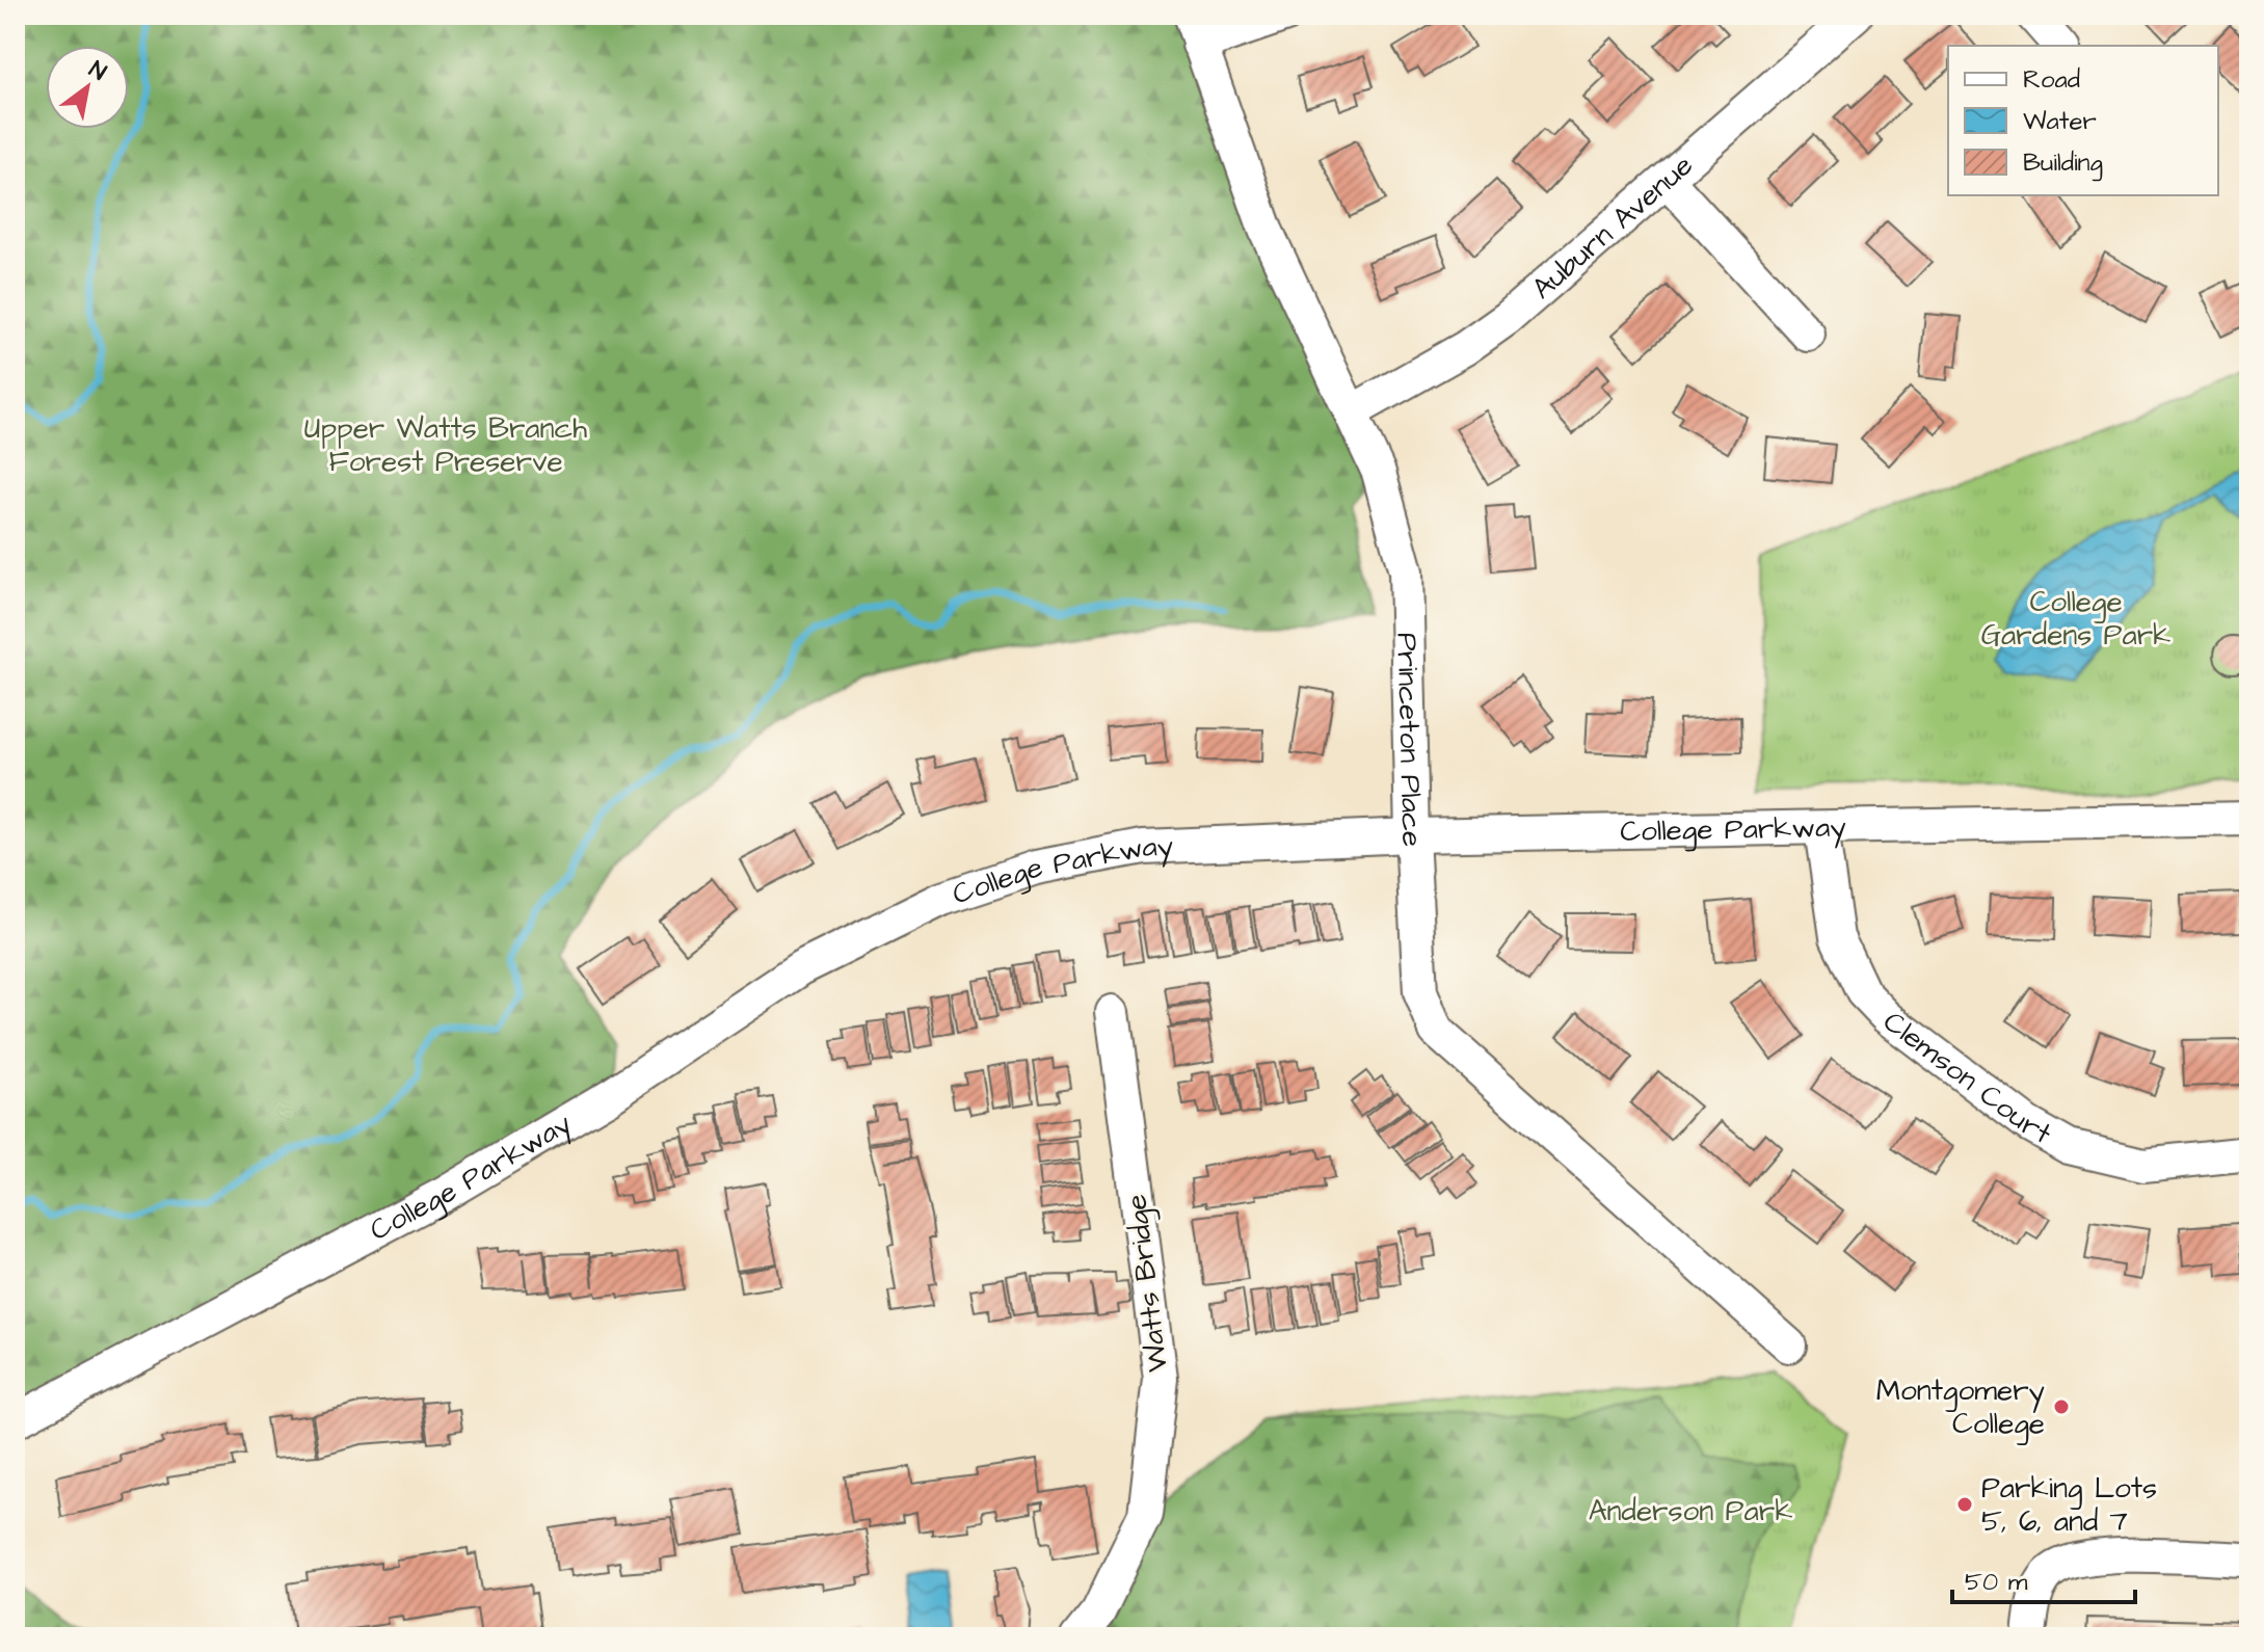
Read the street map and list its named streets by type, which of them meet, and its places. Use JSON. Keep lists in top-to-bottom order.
{
  "streets": {
    "street": [
      "Auburn Avenue",
      "Princeton Place",
      "College Parkway",
      "Clemson Court",
      "Watts Bridge"
    ]
  },
  "crossings": [
    ["Auburn Avenue", "Princeton Place"],
    ["Princeton Place", "College Parkway"],
    ["College Parkway", "Clemson Court"]
  ],
  "parks": ["Upper Watts Branch Forest Preserve", "College Gardens Park", "Anderson Park"],
  "places": ["Montgomery College", "Parking Lots 5, 6, and 7"],
  "legend": ["Road", "Water", "Building"],
  "scale_bar": "50 m",
  "north": "top right"
}
